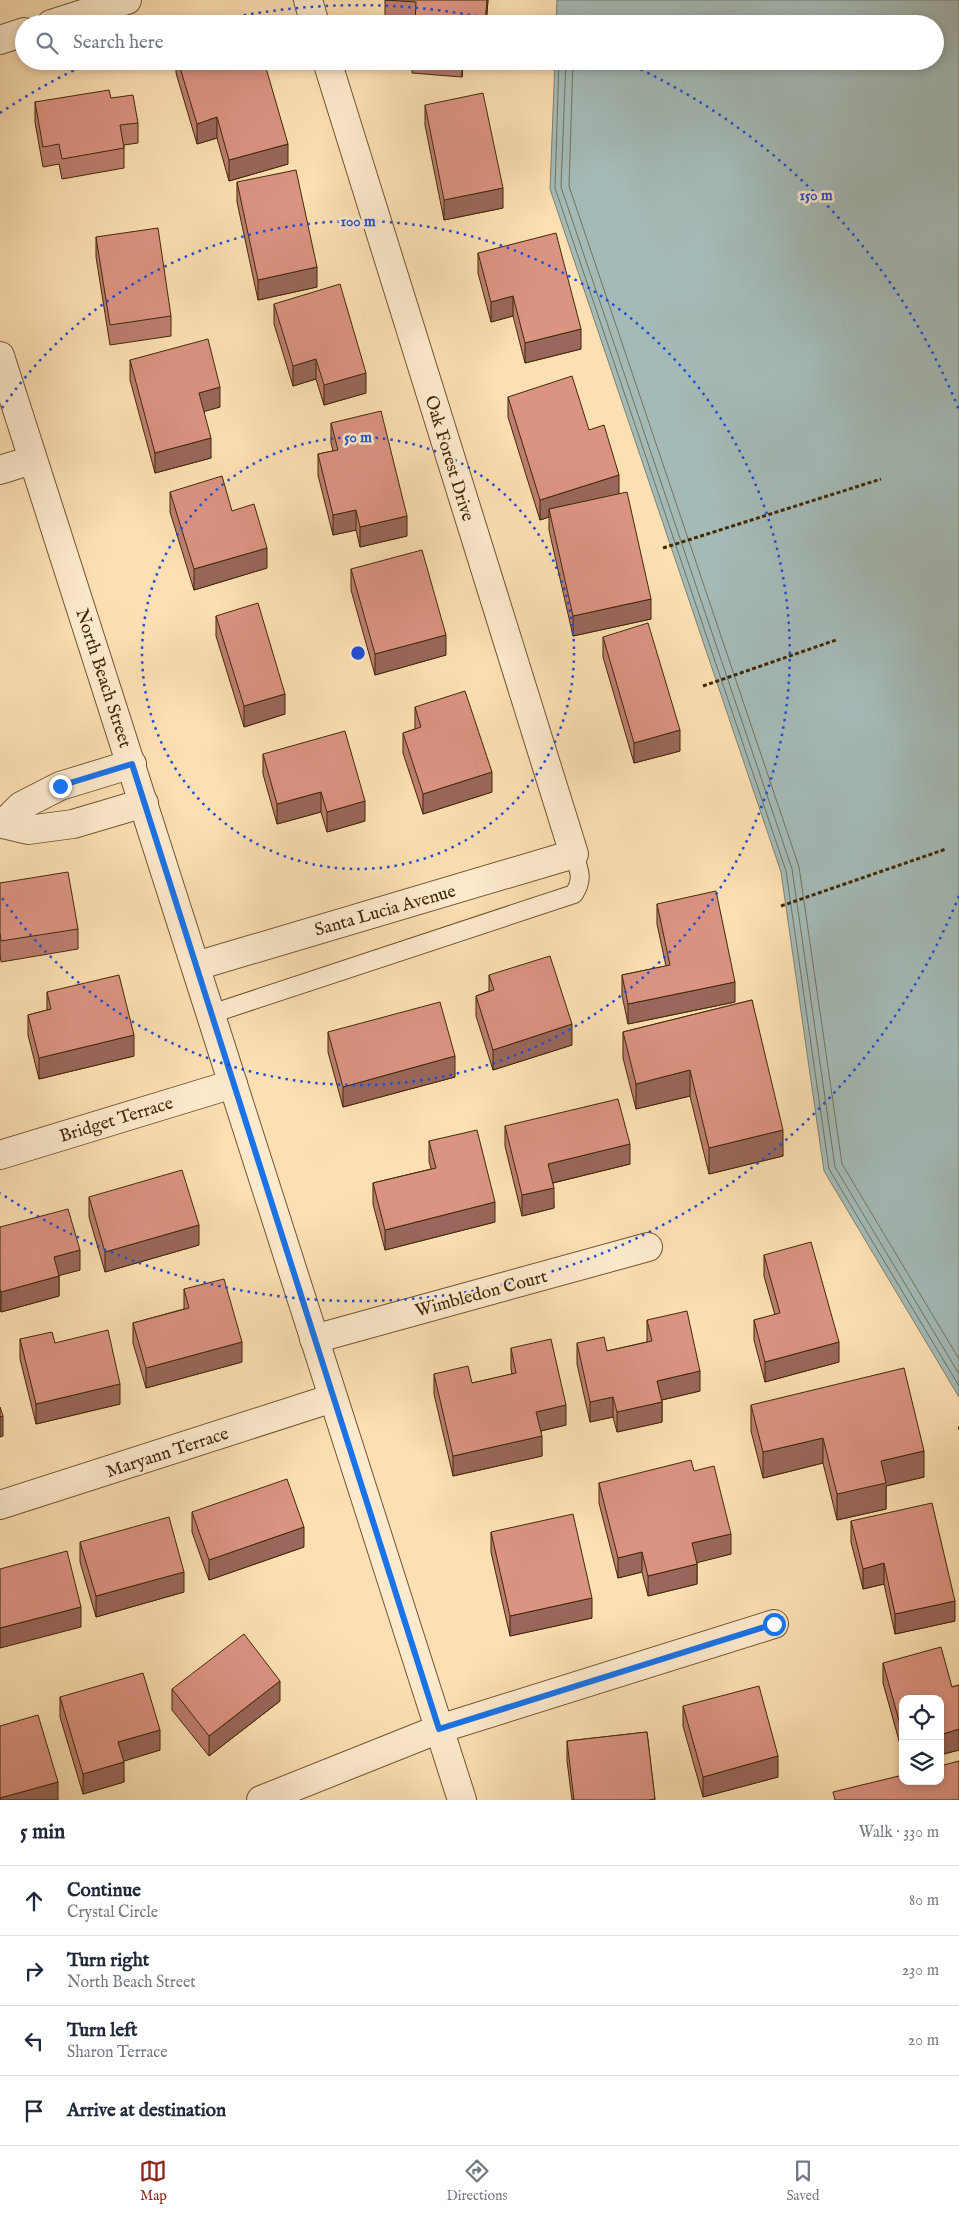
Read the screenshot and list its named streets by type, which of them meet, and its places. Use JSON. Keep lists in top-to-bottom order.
{
  "streets": {
    "street": [
      "Oak Forest Drive",
      "North Beach Street",
      "Santa Lucia Avenue",
      "Bridget Terrace",
      "Wimbledon Court",
      "Maryann Terrace"
    ]
  },
  "crossings": [
    ["Oak Forest Drive", "Santa Lucia Avenue"],
    ["North Beach Street", "Santa Lucia Avenue"],
    ["North Beach Street", "Bridget Terrace"],
    ["North Beach Street", "Wimbledon Court"],
    ["North Beach Street", "Maryann Terrace"]
  ],
  "page": {
    "search": "Search here",
    "heading": ["5 min", "Walk · 330 m"],
    "list": [
      ["Continue", "Crystal Circle", "80 m"],
      ["Turn right", "North Beach Street", "230 m"],
      ["Turn left", "Sharon Terrace", "20 m"],
      "Arrive at destination"
    ],
    "nav": ["Map", "Directions", "Saved"]
  },
  "rings": ["150 m", "100 m", "50 m"]
}
